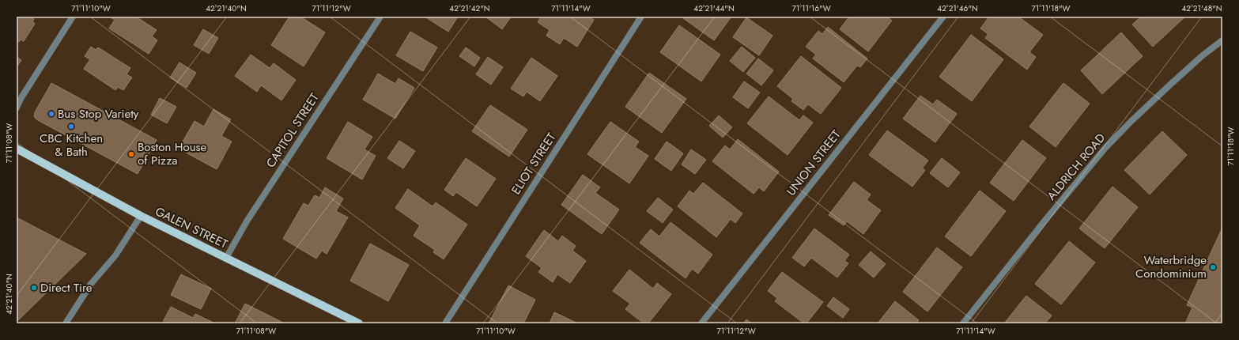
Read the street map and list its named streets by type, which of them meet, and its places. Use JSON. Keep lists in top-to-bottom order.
{
  "streets": {
    "main road": ["GALEN STREET"],
    "street": [
      "CAPITOL STREET",
      "UNION STREET",
      "ELIOT STREET",
      "ALDRICH ROAD"
    ]
  },
  "crossings": [
    ["CAPITOL STREET", "GALEN STREET"]
  ],
  "places": [
    "Bus Stop Variety",
    "CBC Kitchen & Bath",
    "Boston House of Pizza",
    "Waterbridge Condominium",
    "Direct Tire"
  ],
  "coordinates": [
    "71°11'10\"W",
    "42°21'40\"N",
    "71°11'12\"W",
    "42°21'42\"N",
    "71°11'14\"W",
    "42°21'44\"N",
    "71°11'16\"W",
    "42°21'46\"N",
    "71°11'18\"W",
    "42°21'48\"N",
    "71°11'08\"W"
  ]
}
